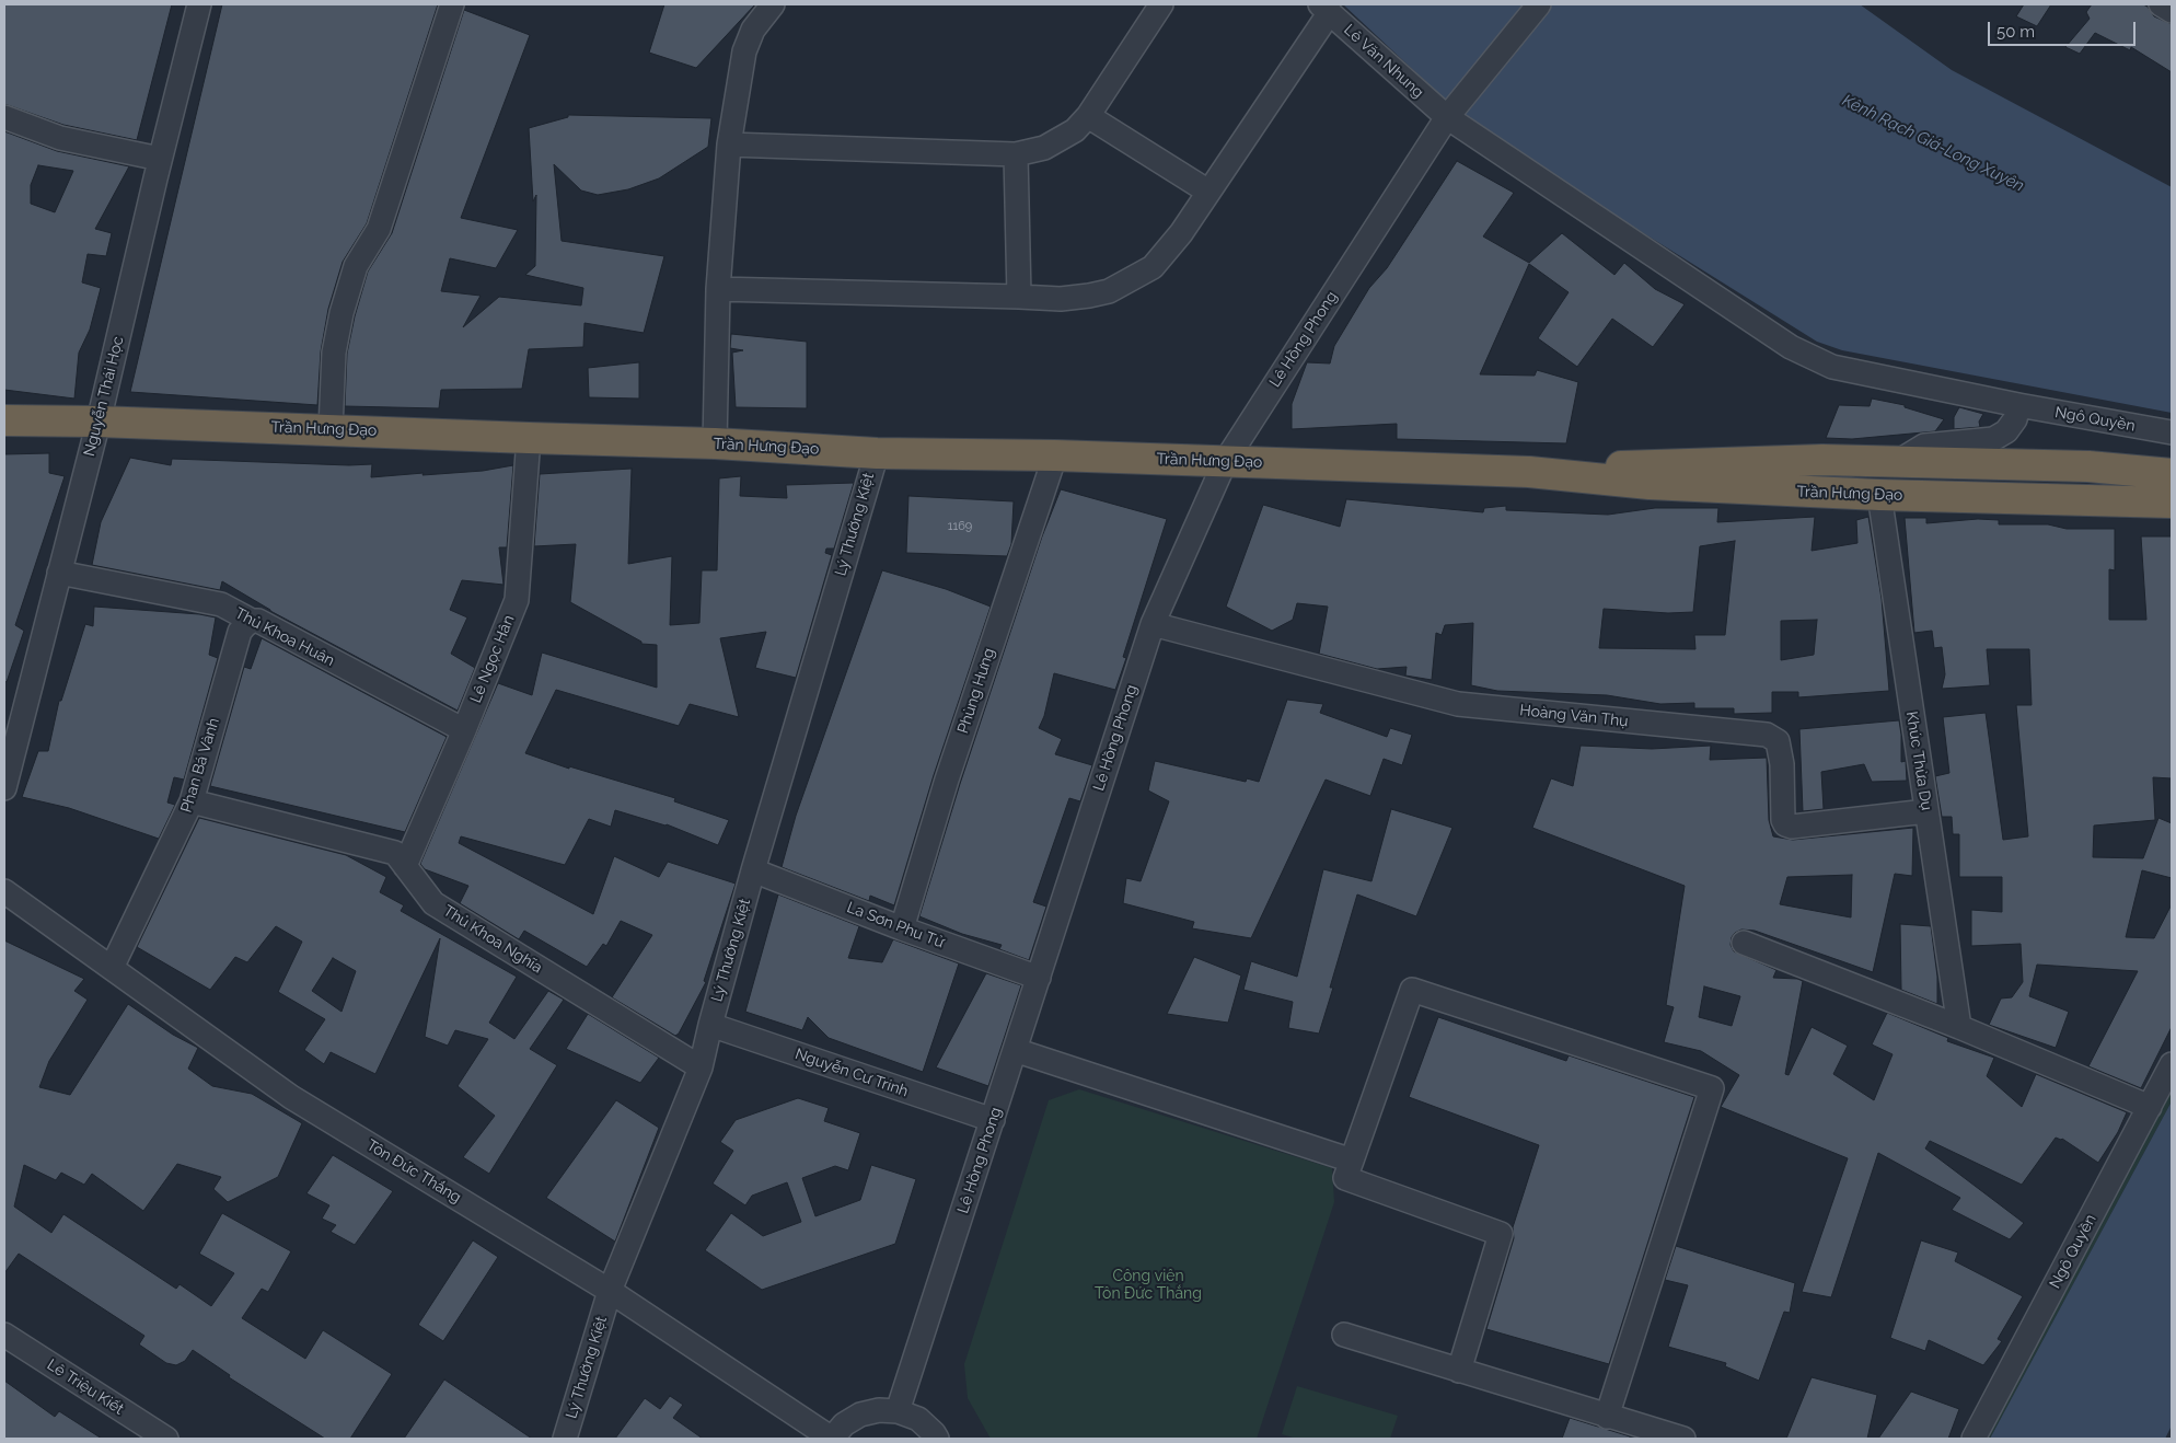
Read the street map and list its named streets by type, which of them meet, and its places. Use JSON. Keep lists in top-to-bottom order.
{
  "streets": {
    "highway": ["Trần Hưng Đạo"],
    "street": [
      "Lê Văn Nhung",
      "Lê Hồng Phong",
      "Nguyễn Thái Học",
      "Ngô Quyền",
      "Lý Thường Kiệt",
      "Thủ Khoa Huân",
      "Lê Ngọc Hân",
      "Phùng Hưng",
      "Hoàng Văn Thụ",
      "Khúc Thừa Dụ",
      "Phan Bá Vành",
      "La Sơn Phu Tử",
      "Thủ Khoa Nghĩa",
      "Nguyễn Cư Trinh",
      "Tôn Đức Thắng",
      "Lê Triệu Kiết"
    ]
  },
  "crossings": [
    ["Lê Văn Nhung", "Lê Hồng Phong"],
    ["Lê Văn Nhung", "Ngô Quyền"],
    ["Lê Hồng Phong", "Trần Hưng Đạo"],
    ["Lê Hồng Phong", "Hoàng Văn Thụ"],
    ["Lê Hồng Phong", "La Sơn Phu Tử"],
    ["Lê Hồng Phong", "Nguyễn Cư Trinh"],
    ["Nguyễn Thái Học", "Trần Hưng Đạo"],
    ["Nguyễn Thái Học", "Thủ Khoa Huân"],
    ["Trần Hưng Đạo", "Lý Thường Kiệt"],
    ["Trần Hưng Đạo", "Lê Ngọc Hân"],
    ["Trần Hưng Đạo", "Phùng Hưng"],
    ["Trần Hưng Đạo", "Khúc Thừa Dụ"],
    ["Lý Thường Kiệt", "La Sơn Phu Tử"],
    ["Lý Thường Kiệt", "Thủ Khoa Nghĩa"],
    ["Lý Thường Kiệt", "Nguyễn Cư Trinh"],
    ["Lý Thường Kiệt", "Tôn Đức Thắng"],
    ["Thủ Khoa Huân", "Lê Ngọc Hân"],
    ["Thủ Khoa Huân", "Phan Bá Vành"],
    ["Lê Ngọc Hân", "Thủ Khoa Nghĩa"],
    ["Phùng Hưng", "La Sơn Phu Tử"],
    ["Hoàng Văn Thụ", "Khúc Thừa Dụ"],
    ["Phan Bá Vành", "Thủ Khoa Nghĩa"],
    ["Phan Bá Vành", "Tôn Đức Thắng"]
  ],
  "water": ["Kênh Rạch Giá-Long Xuyên"],
  "parks": ["Công viên Tôn Đức Thắng"],
  "house_numbers": ["1169"],
  "scale_bar": "50 m"
}
